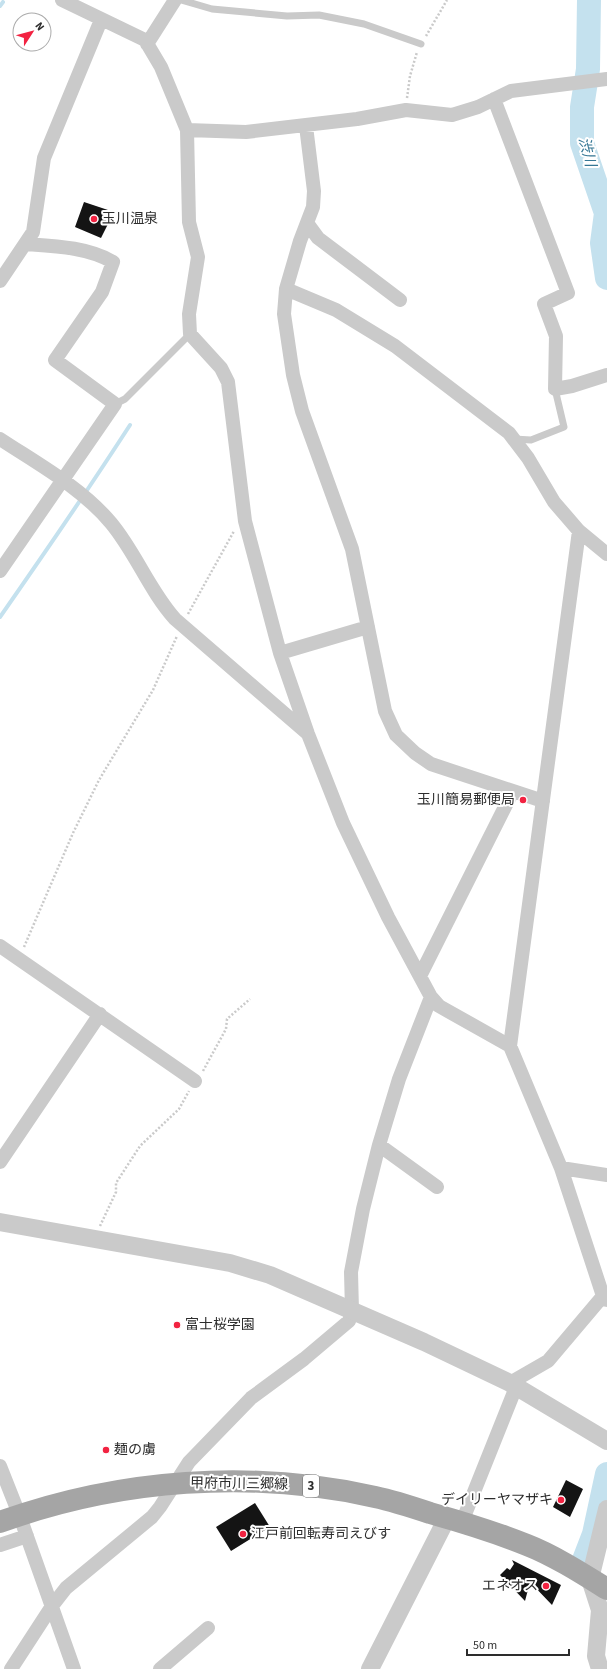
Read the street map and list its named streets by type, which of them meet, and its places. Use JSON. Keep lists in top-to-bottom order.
{
  "streets": {
    "main road": ["甲府市川三郷線", "3"]
  },
  "water": ["渋川"],
  "places": [
    "玉川温泉",
    "玉川簡易郵便局",
    "富士桜学園",
    "麺の虜",
    "デイリーヤマザキ",
    "江戸前回転寿司えびす",
    "エネオス"
  ],
  "scale_bar": "50 m",
  "north": "top right"
}
